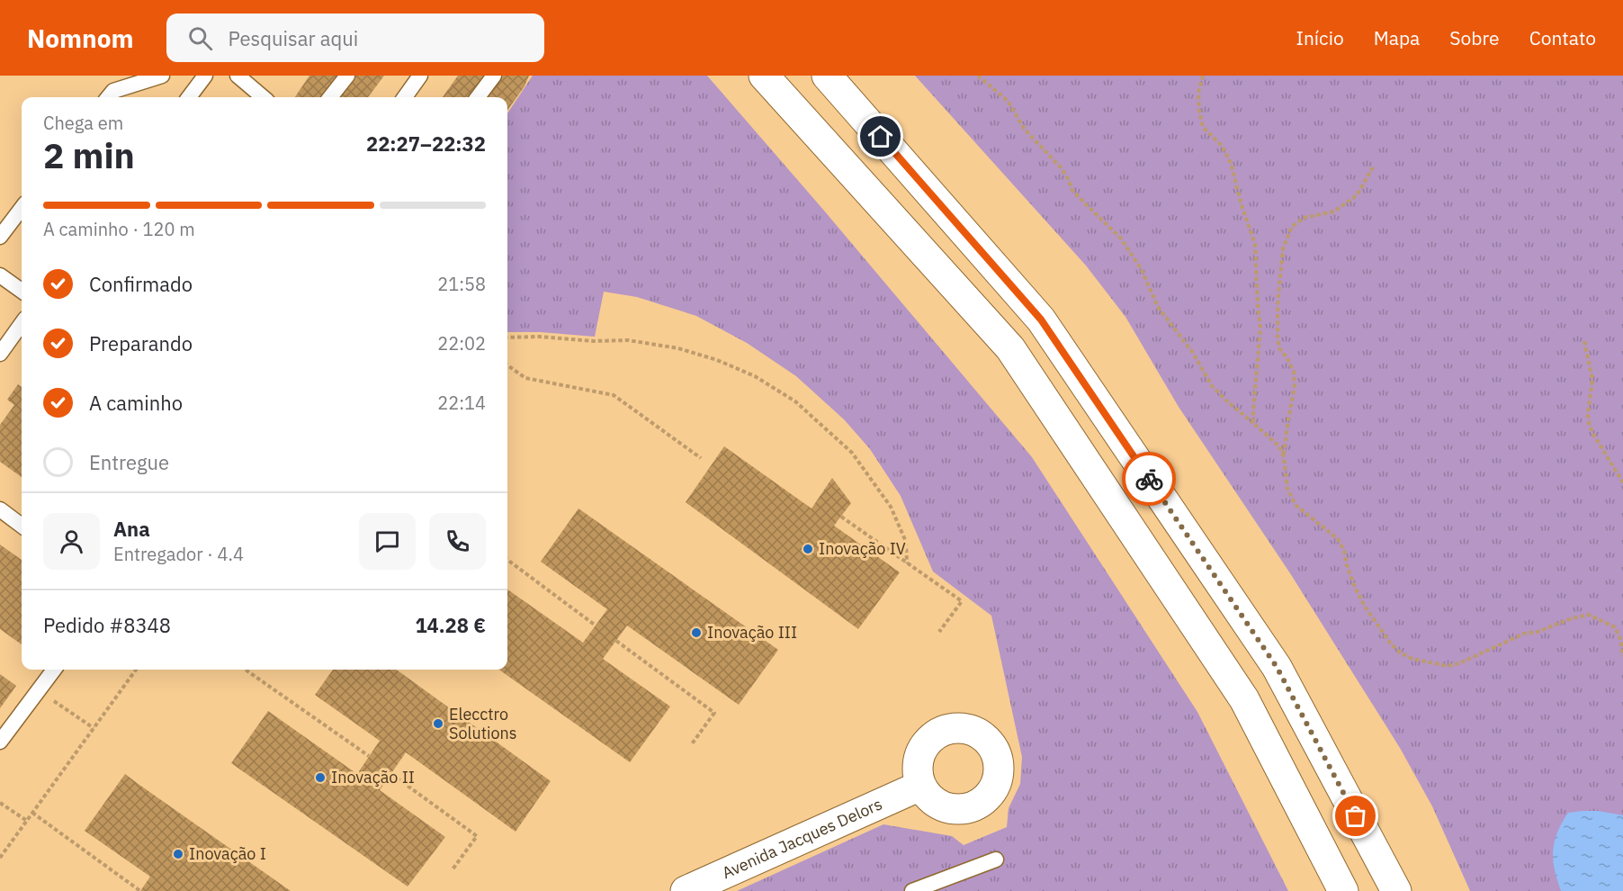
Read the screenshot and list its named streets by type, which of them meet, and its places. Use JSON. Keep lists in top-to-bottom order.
{
  "streets": {
    "main road": ["Avenida Jacques Delors"]
  },
  "places": [
    "Inovação IV",
    "Inovação III",
    "Elecctro Solutions",
    "Inovação II",
    "Inovação I"
  ],
  "page": {
    "header": "Nomnom",
    "search": "Pesquisar aqui",
    "nav": [
      "Início",
      "Mapa",
      "Sobre",
      "Contato"
    ],
    "heading": ["2 min", "Chega em", "22:27–22:32"],
    "panel": [
      "Ana",
      "Entregador · 4.4",
      "Pedido #8348",
      "14.28 €"
    ],
    "bar": "A caminho · 120 m",
    "list": [
      ["Confirmado", "21:58"],
      ["Preparando", "22:02"],
      ["A caminho", "22:14"],
      "Entregue"
    ]
  }
}
